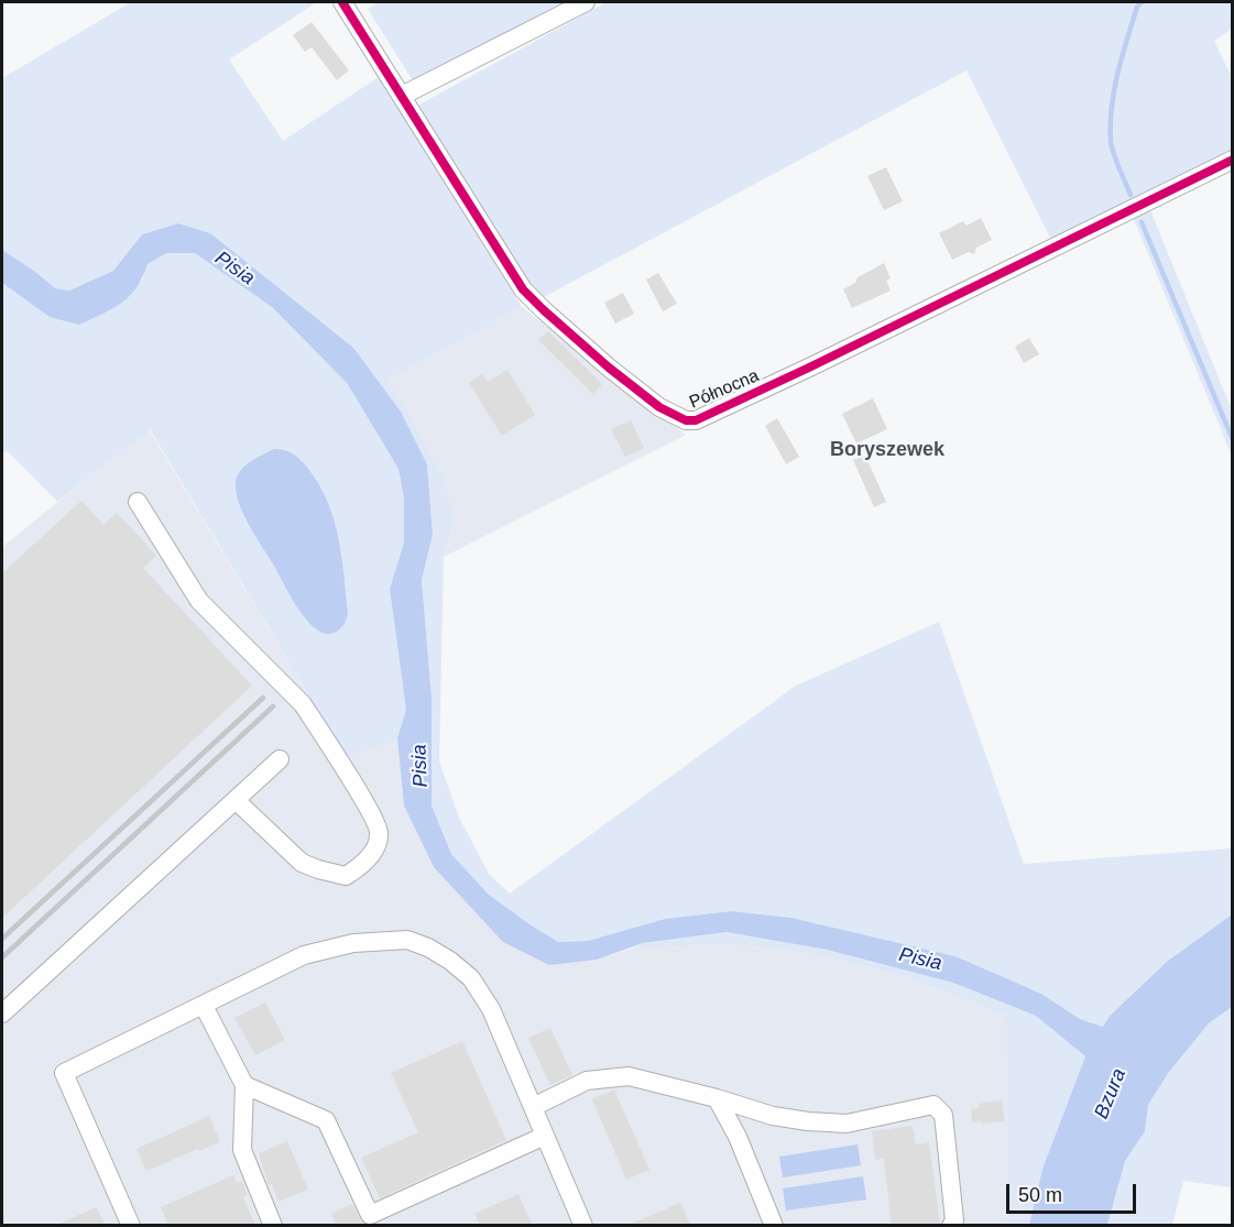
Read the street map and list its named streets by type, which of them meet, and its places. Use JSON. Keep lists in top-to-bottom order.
{
  "streets": {
    "street": ["Północna"]
  },
  "districts": ["Boryszewek"],
  "water": ["Pisia", "Bzura"],
  "scale_bar": "50 m"
}
